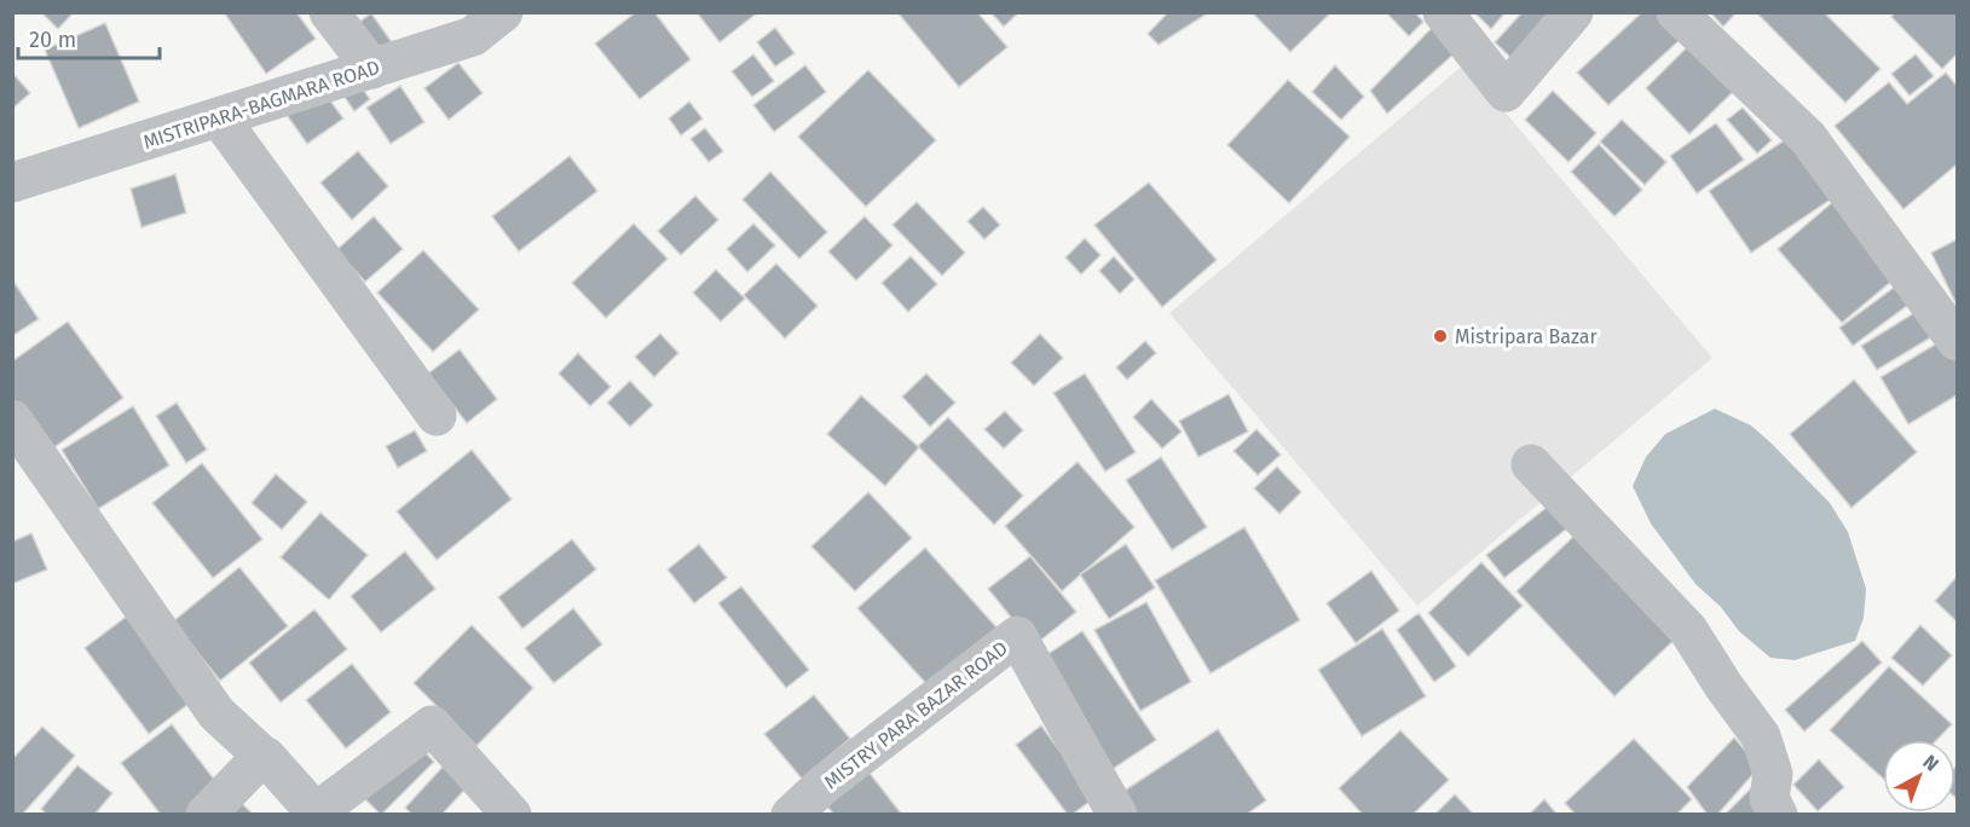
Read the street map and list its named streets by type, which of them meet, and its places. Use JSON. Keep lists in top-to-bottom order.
{
  "streets": {
    "street": ["MISTRIPARA-BAGMARA ROAD", "MISTRY PARA BAZAR ROAD"]
  },
  "places": ["Mistripara Bazar"],
  "scale_bar": "20 m",
  "north": "top right"
}
